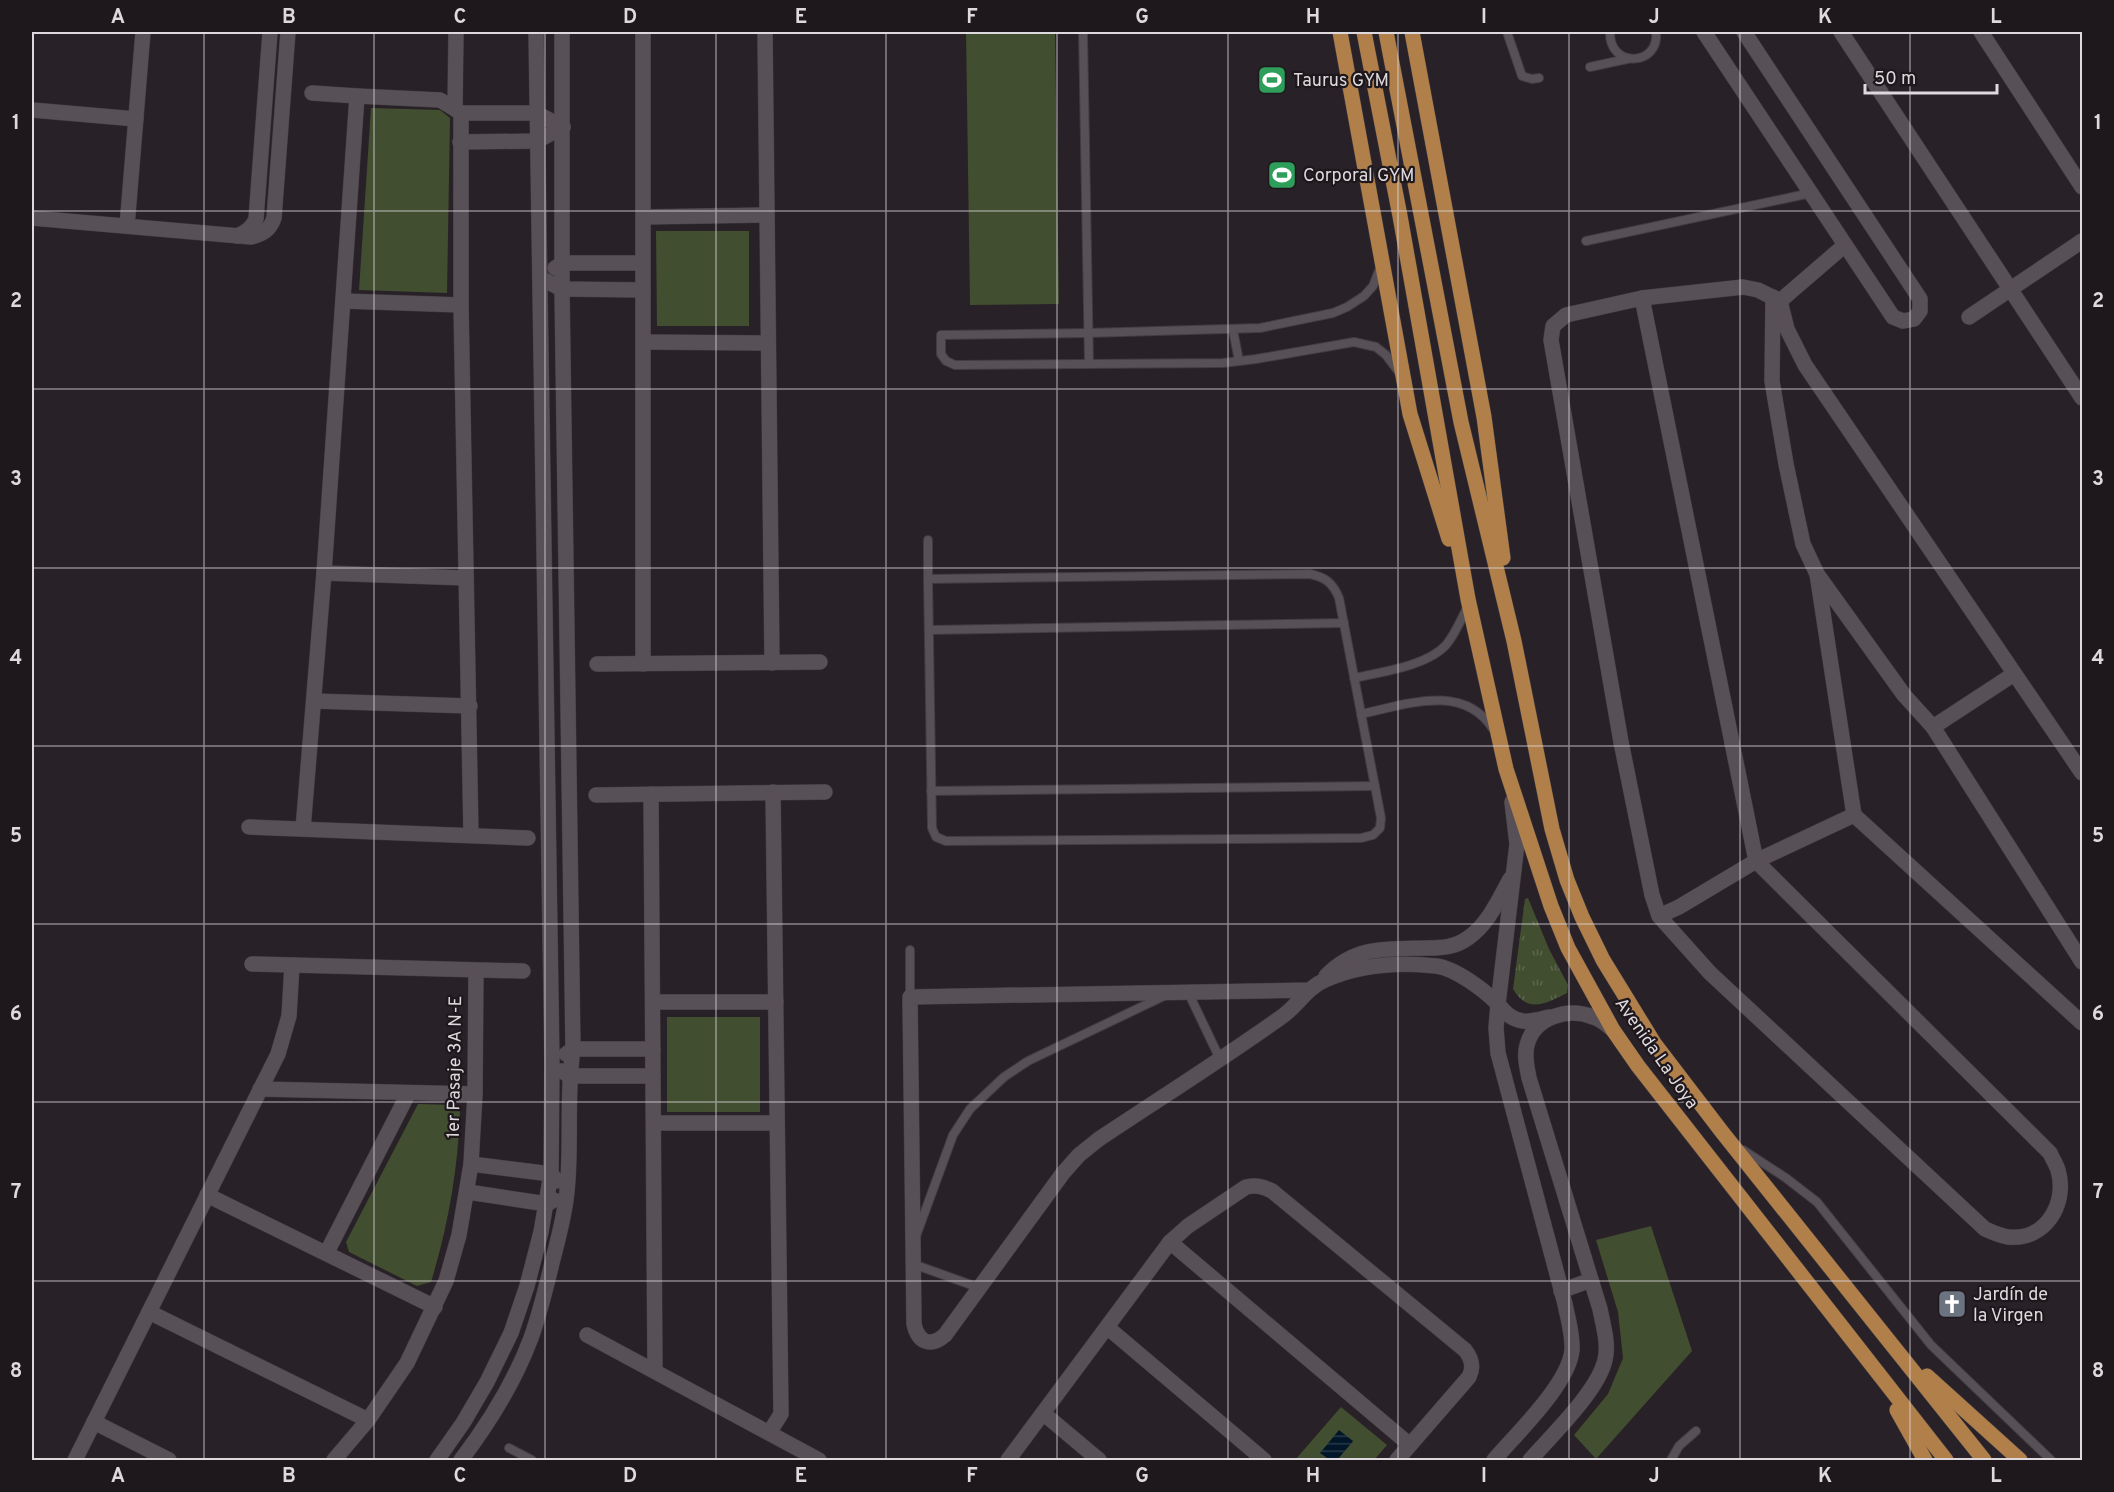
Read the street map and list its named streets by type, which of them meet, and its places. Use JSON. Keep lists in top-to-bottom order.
{
  "streets": {
    "main road": ["Avenida La Joya"],
    "street": ["1er Pasaje 3A N-E"]
  },
  "places": {
    "sports": ["Taurus GYM", "Corporal GYM"],
    "church": ["Jardín de la Virgen"]
  },
  "scale_bar": "50 m",
  "grid": {
    "columns": [
      "A",
      "B",
      "C",
      "D",
      "E",
      "F",
      "G",
      "H",
      "I",
      "J",
      "K",
      "L"
    ],
    "rows": [
      "1",
      "2",
      "3",
      "4",
      "5",
      "6",
      "7",
      "8"
    ]
  }
}
